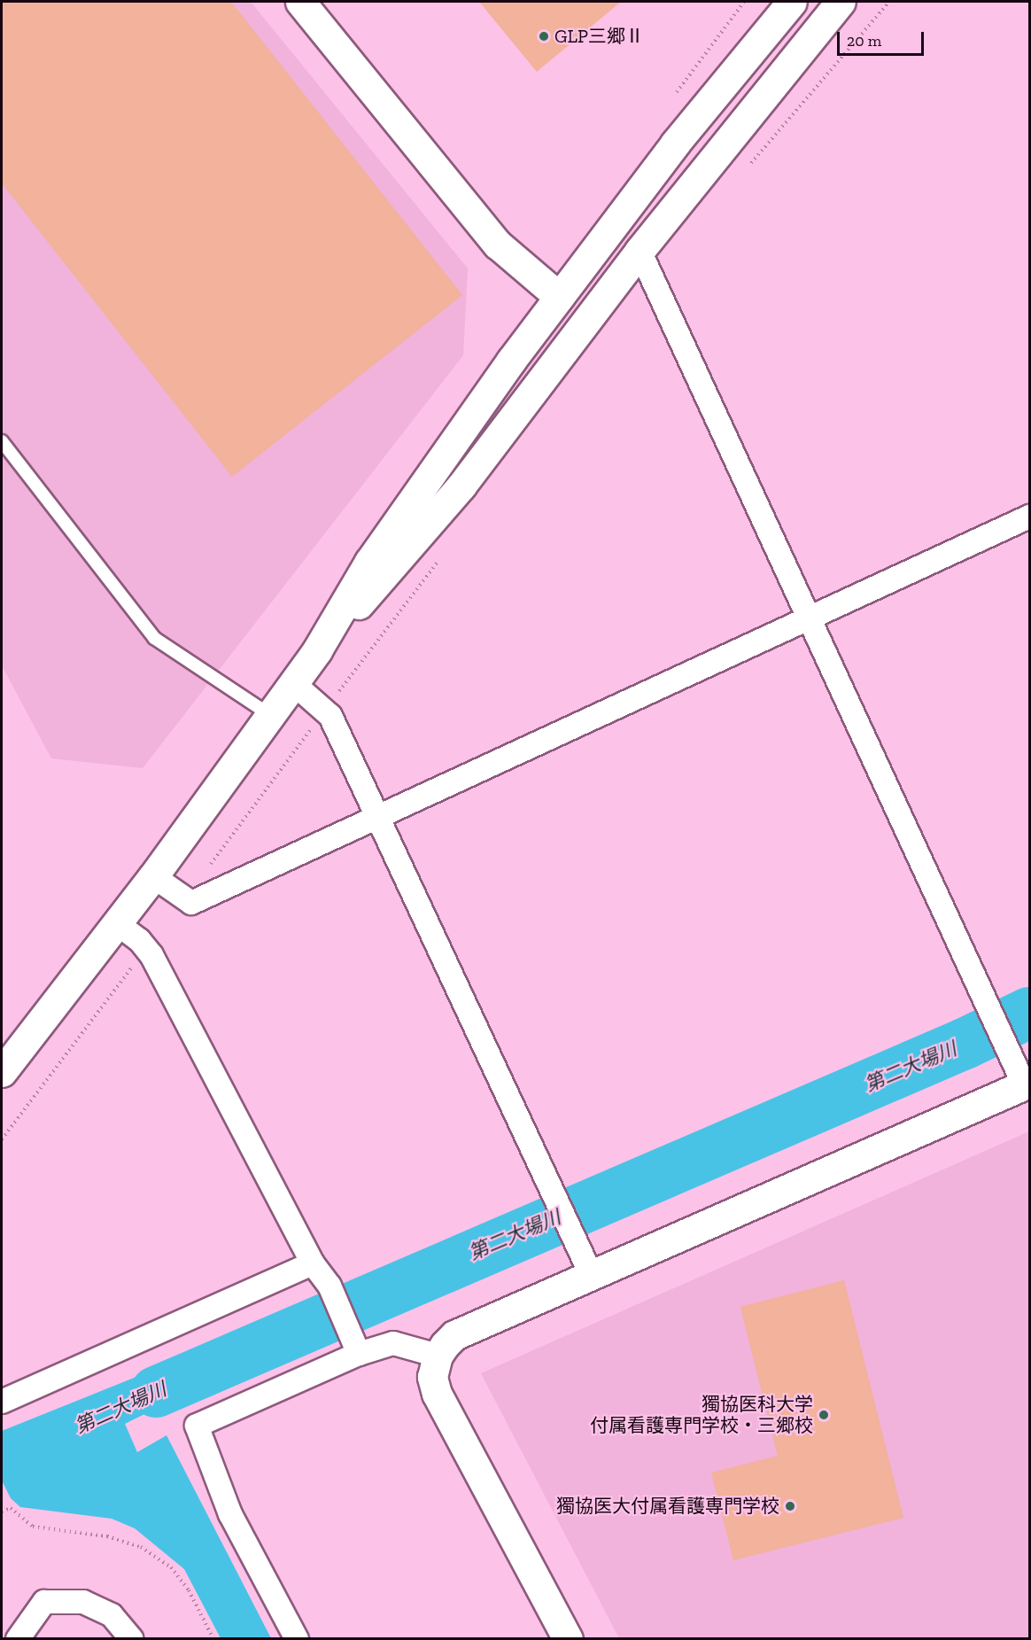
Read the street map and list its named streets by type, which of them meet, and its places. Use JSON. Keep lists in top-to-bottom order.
{
  "water": ["第二大場川"],
  "places": ["GLP三郷Ⅱ", "獨協医科大学 付属看護専門学校・三郷校", "獨協医大付属看護専門学校"],
  "scale_bar": "20 m"
}
